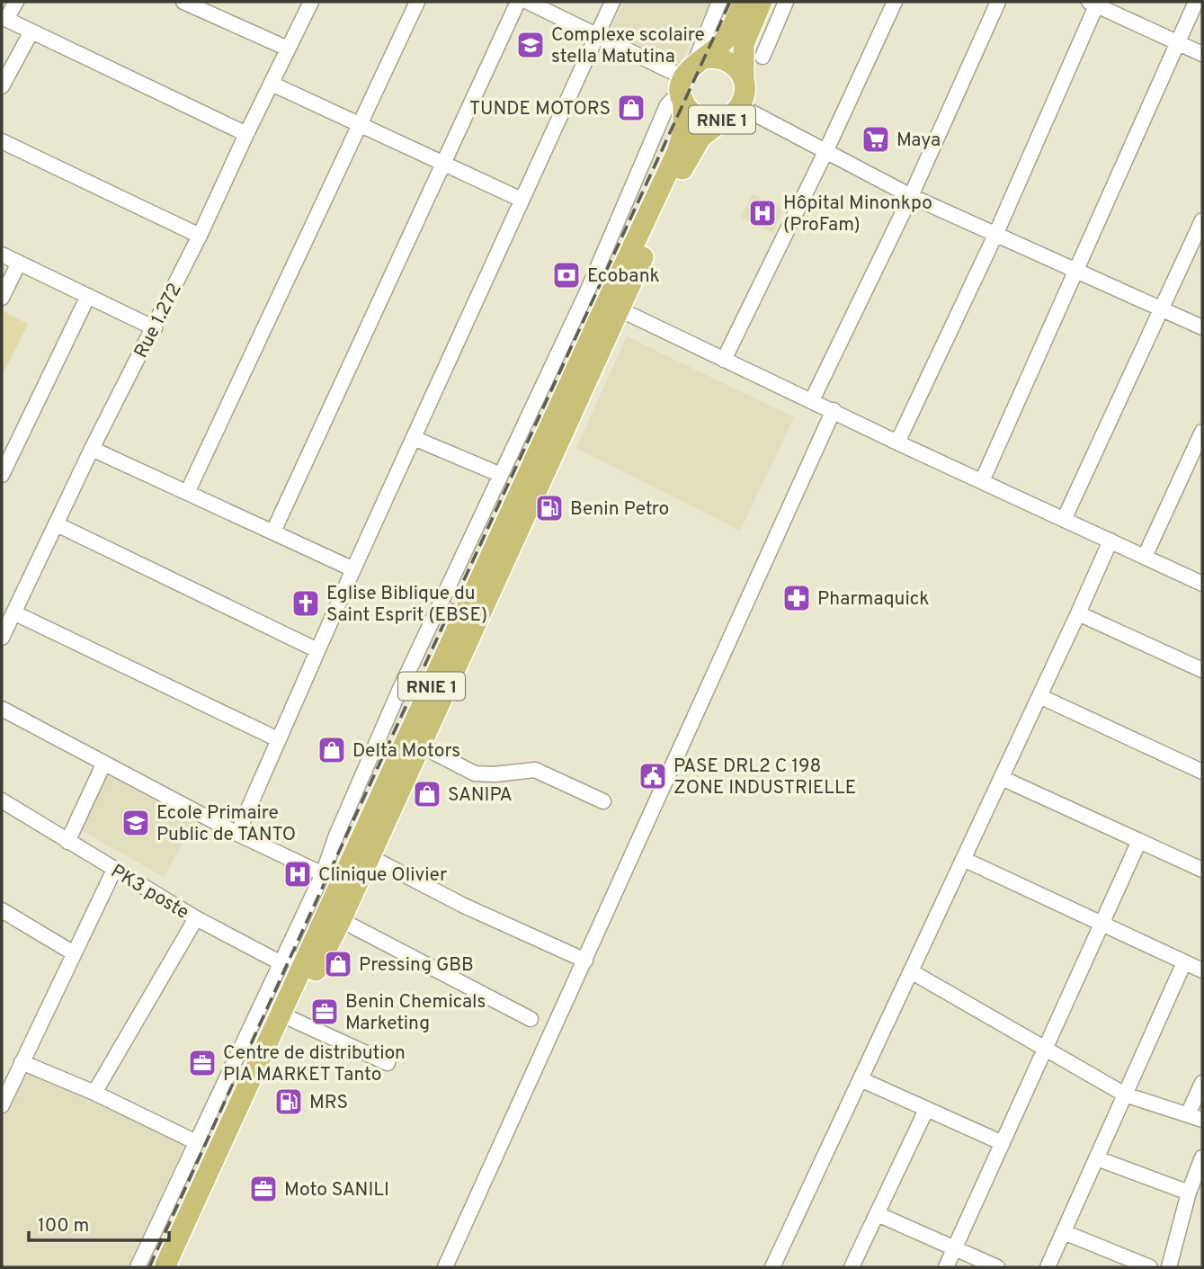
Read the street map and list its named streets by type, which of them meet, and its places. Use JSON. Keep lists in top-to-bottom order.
{
  "streets": {
    "highway": ["RNIE 1"],
    "street": ["Rue 1.272", "PK3 poste"]
  },
  "crossings": [
    ["RNIE 1", "PK3 poste"]
  ],
  "places": {
    "school or university": ["Complexe scolaire stella Matutina", "Ecole Primaire Public de TANTO"],
    "shop": [
      "TUNDE MOTORS",
      "Delta Motors",
      "SANIPA",
      "Pressing GBB"
    ],
    "supermarket": ["Maya"],
    "hospital": ["Hôpital Minonkpo (ProFam)", "Clinique Olivier"],
    "bank": ["Ecobank"],
    "fuel station": ["Benin Petro", "MRS"],
    "pharmacy": ["Pharmaquick"],
    "church": ["Eglise Biblique du Saint Esprit (EBSE)"],
    "public building": ["PASE DRL2 C 198 ZONE INDUSTRIELLE"],
    "office": ["Benin Chemicals Marketing", "Centre de distribution PIA MARKET Tanto", "Moto SANILI"]
  },
  "scale_bar": "100 m"
}
